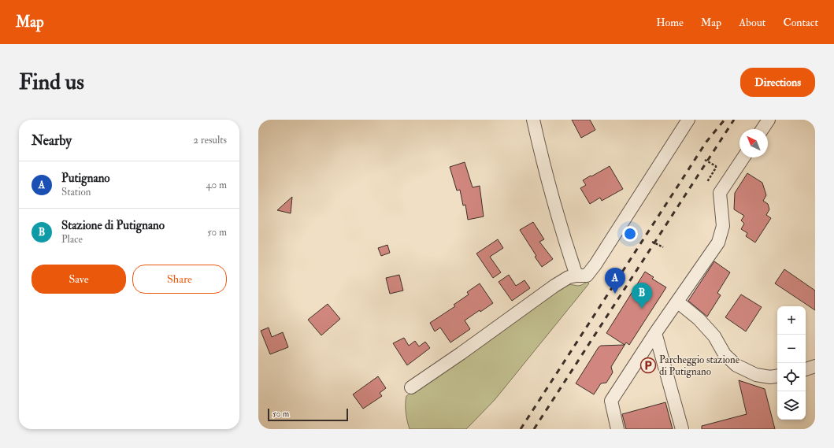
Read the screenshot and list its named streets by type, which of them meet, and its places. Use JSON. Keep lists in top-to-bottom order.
{
  "places": {
    "parking": ["Parcheggio stazione di Putignano"]
  },
  "scale_bar": "50 m",
  "north": "top left",
  "page": {
    "header": "Map",
    "nav": [
      "Home",
      "Map",
      "About",
      "Contact"
    ],
    "buttons": [
      "Directions",
      ["Save", "Share"]
    ],
    "title": "Find us",
    "heading": ["Nearby", "2 results"],
    "list": [
      {
        "mark": "A",
        "name": "Putignano",
        "note": "Station",
        "value": "40 m"
      },
      {
        "mark": "B",
        "name": "Stazione di Putignano",
        "note": "Place",
        "value": "50 m"
      }
    ],
    "pins": ["A", "B"],
    "map_buttons": ["+", "−"],
    "scale": "50 m"
  }
}
